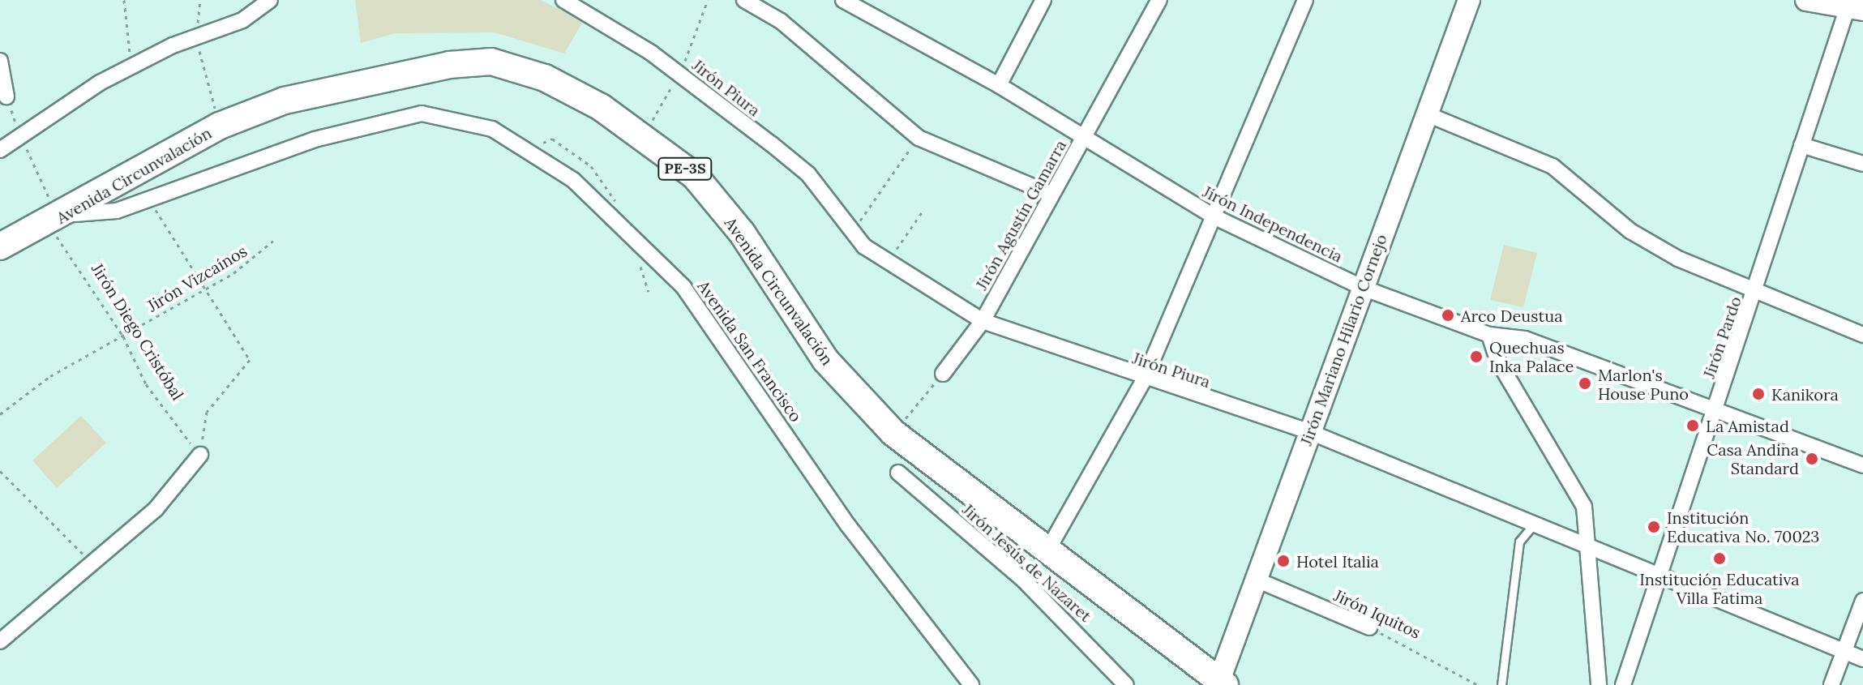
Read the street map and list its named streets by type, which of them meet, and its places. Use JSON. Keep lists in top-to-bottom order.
{
  "streets": {
    "highway": ["PE-3S", "Avenida Circunvalación"],
    "street": [
      "Jirón Piura",
      "Jirón Agustín Gamarra",
      "Jirón Independencia",
      "Jirón Pardo",
      "Jirón Mariano Hilario Cornejo",
      "Avenida San Francisco",
      "Jirón Jesús de Nazaret",
      "Jirón Iquitos"
    ],
    "path": ["Jirón Vizcaínos", "Jirón Diego Cristóbal"]
  },
  "crossings": [
    ["Jirón Piura", "Jirón Agustín Gamarra"],
    ["Jirón Piura", "Jirón Pardo"],
    ["Jirón Piura", "Jirón Mariano Hilario Cornejo"],
    ["Avenida Circunvalación", "Jirón Diego Cristóbal"],
    ["Avenida Circunvalación", "Jirón Mariano Hilario Cornejo"],
    ["Avenida Circunvalación", "Avenida San Francisco"],
    ["Jirón Agustín Gamarra", "Jirón Independencia"],
    ["Jirón Independencia", "Jirón Pardo"],
    ["Jirón Independencia", "Jirón Mariano Hilario Cornejo"],
    ["Jirón Vizcaínos", "Jirón Diego Cristóbal"],
    ["Jirón Diego Cristóbal", "Avenida San Francisco"],
    ["Jirón Mariano Hilario Cornejo", "Jirón Iquitos"]
  ],
  "places": [
    "Arco Deustua",
    "Quechuas Inka Palace",
    "Marlon's House Puno",
    "Kanikora",
    "La Amistad",
    "Casa Andina Standard",
    "Institución Educativa No. 70023",
    "Institución Educativa Villa Fatima",
    "Hotel Italia"
  ]
}
